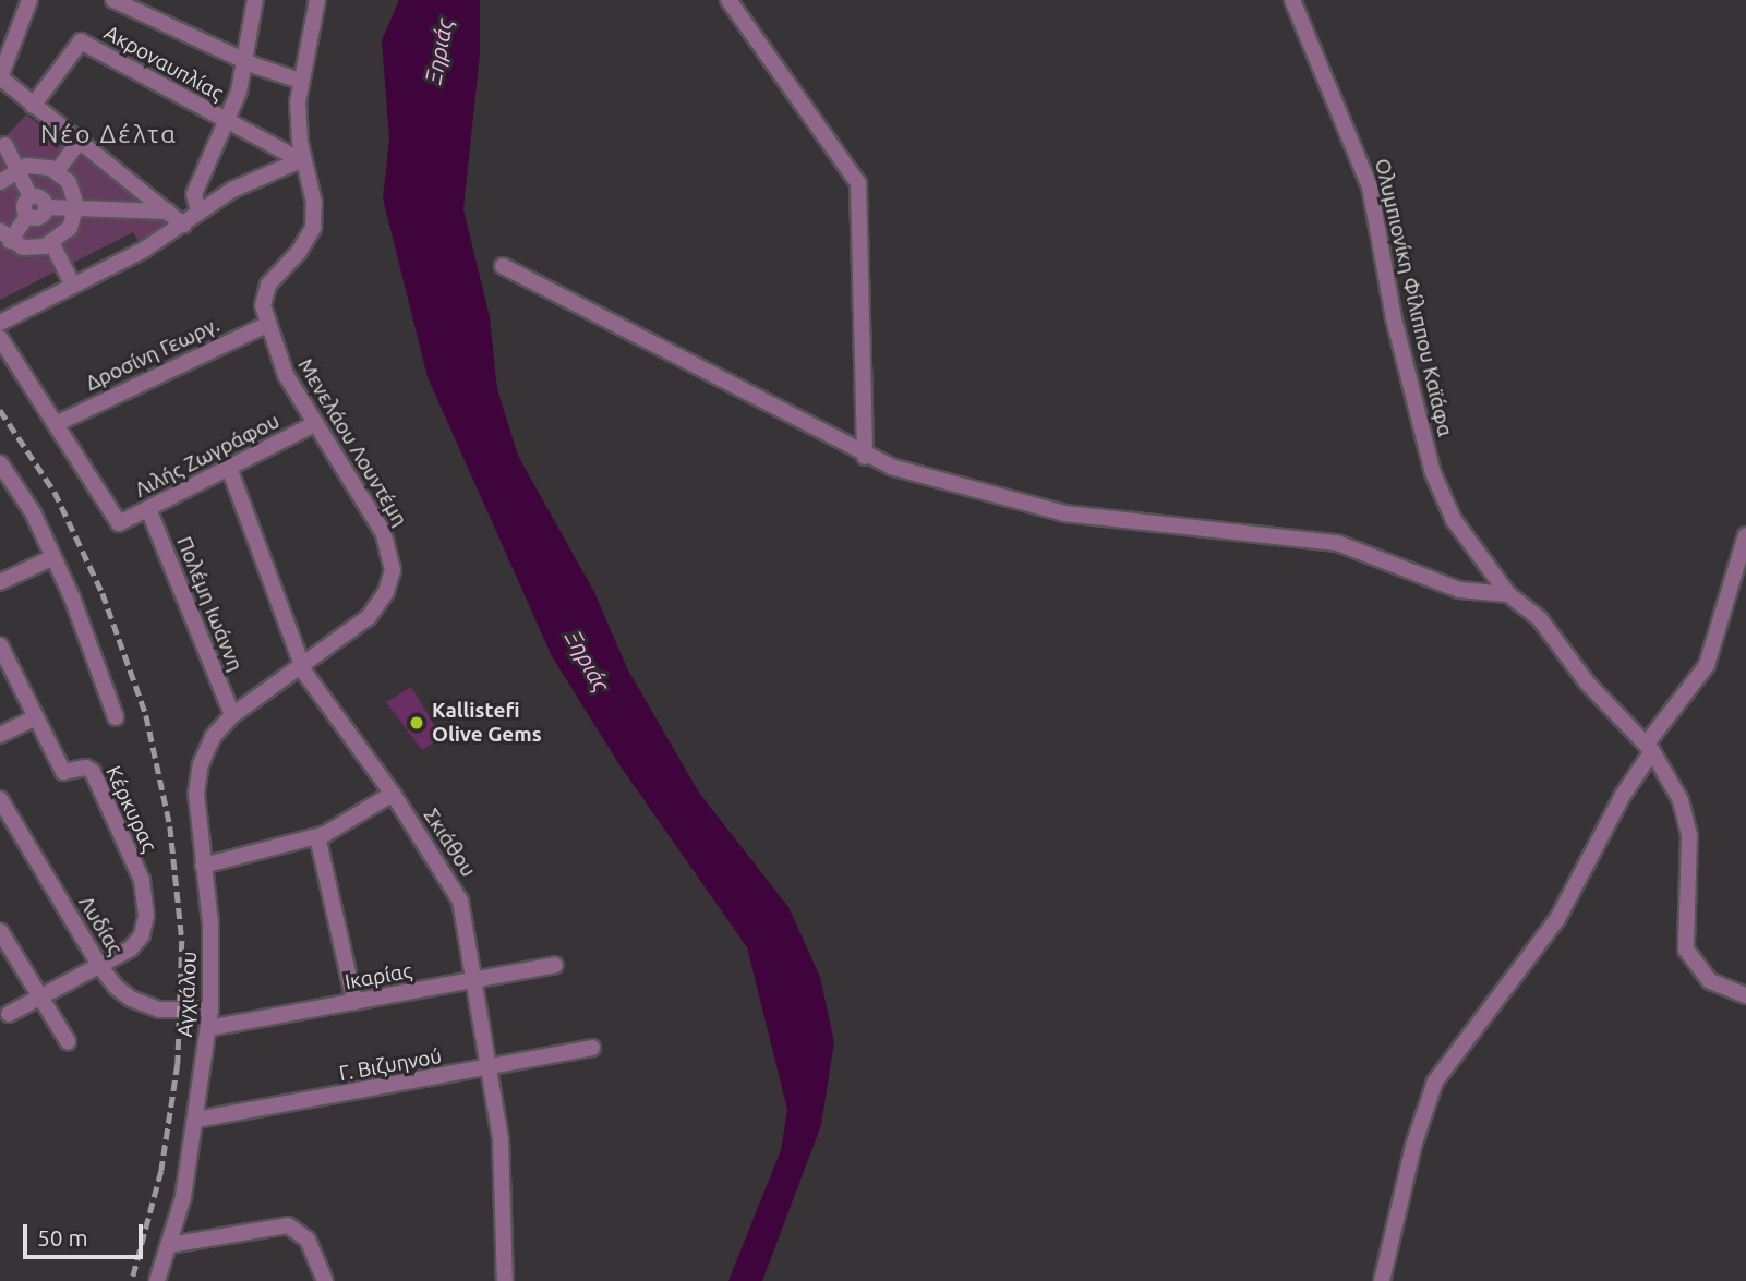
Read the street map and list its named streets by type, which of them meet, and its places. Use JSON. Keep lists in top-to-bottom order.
{
  "streets": {
    "street": [
      "Ακροναυπλίας",
      "Ολυμπιονίκη Φίλιππου Καϊάφα",
      "Δροσίνη Γεωργ.",
      "Μενελάου Λουντέμη",
      "Λιλής Ζωγράφου",
      "Πολέμη Ιωάννη",
      "Κέρκυρας",
      "Σκιάθου",
      "Λυδίας",
      "Ικαρίας",
      "Αγχιάλου",
      "Γ. Βιζυηνού"
    ]
  },
  "crossings": [
    ["Ακροναυπλίας", "Μενελάου Λουντέμη"],
    ["Δροσίνη Γεωργ.", "Μενελάου Λουντέμη"],
    ["Δροσίνη Γεωργ.", "Λιλής Ζωγράφου"],
    ["Μενελάου Λουντέμη", "Λιλής Ζωγράφου"],
    ["Μενελάου Λουντέμη", "Πολέμη Ιωάννη"],
    ["Μενελάου Λουντέμη", "Σκιάθου"],
    ["Μενελάου Λουντέμη", "Αγχιάλου"],
    ["Λιλής Ζωγράφου", "Πολέμη Ιωάννη"],
    ["Λιλής Ζωγράφου", "Σκιάθου"],
    ["Πολέμη Ιωάννη", "Αγχιάλου"],
    ["Κέρκυρας", "Λυδίας"],
    ["Σκιάθου", "Ικαρίας"],
    ["Σκιάθου", "Γ. Βιζυηνού"],
    ["Λυδίας", "Αγχιάλου"],
    ["Ικαρίας", "Αγχιάλου"],
    ["Αγχιάλου", "Γ. Βιζυηνού"]
  ],
  "districts": ["Νέο Δέλτα"],
  "water": ["Ξηριάς"],
  "places": ["Kallistefi Olive Gems"],
  "scale_bar": "50 m"
}
